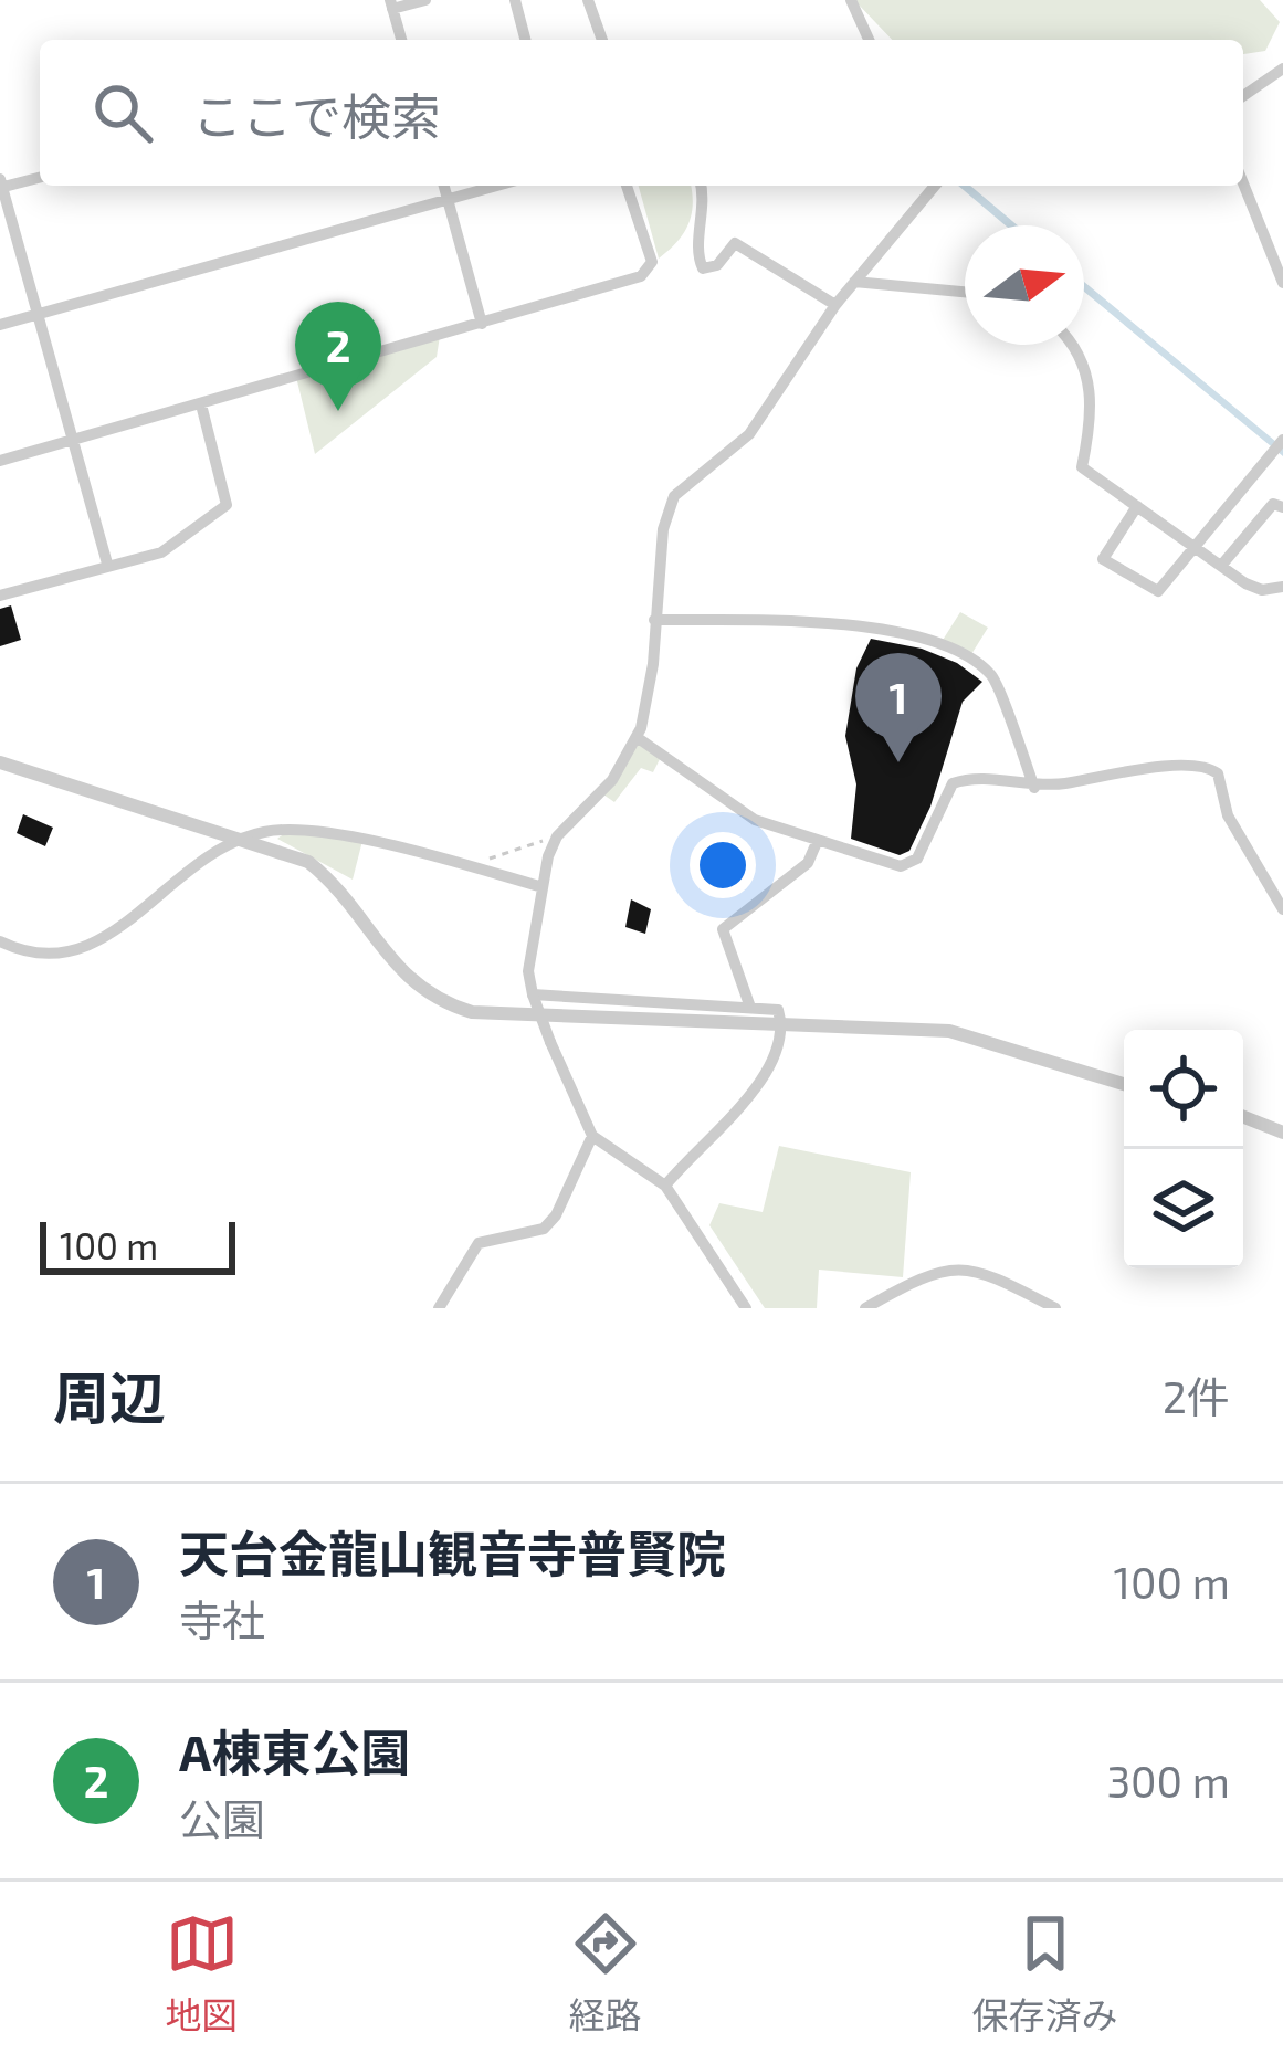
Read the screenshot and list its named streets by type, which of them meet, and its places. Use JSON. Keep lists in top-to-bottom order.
{
  "scale_bar": "100 m",
  "north": "right",
  "page": {
    "search": "ここで検索",
    "pins": ["2", "1"],
    "scale": "100 m",
    "heading": ["周辺", "2件"],
    "list": [
      {
        "mark": "1",
        "name": "天台金龍山観音寺普賢院",
        "note": "寺社",
        "value": "100 m"
      },
      {
        "mark": "2",
        "name": "A棟東公園",
        "note": "公園",
        "value": "300 m"
      }
    ],
    "nav": ["地図", "経路", "保存済み"]
  }
}
